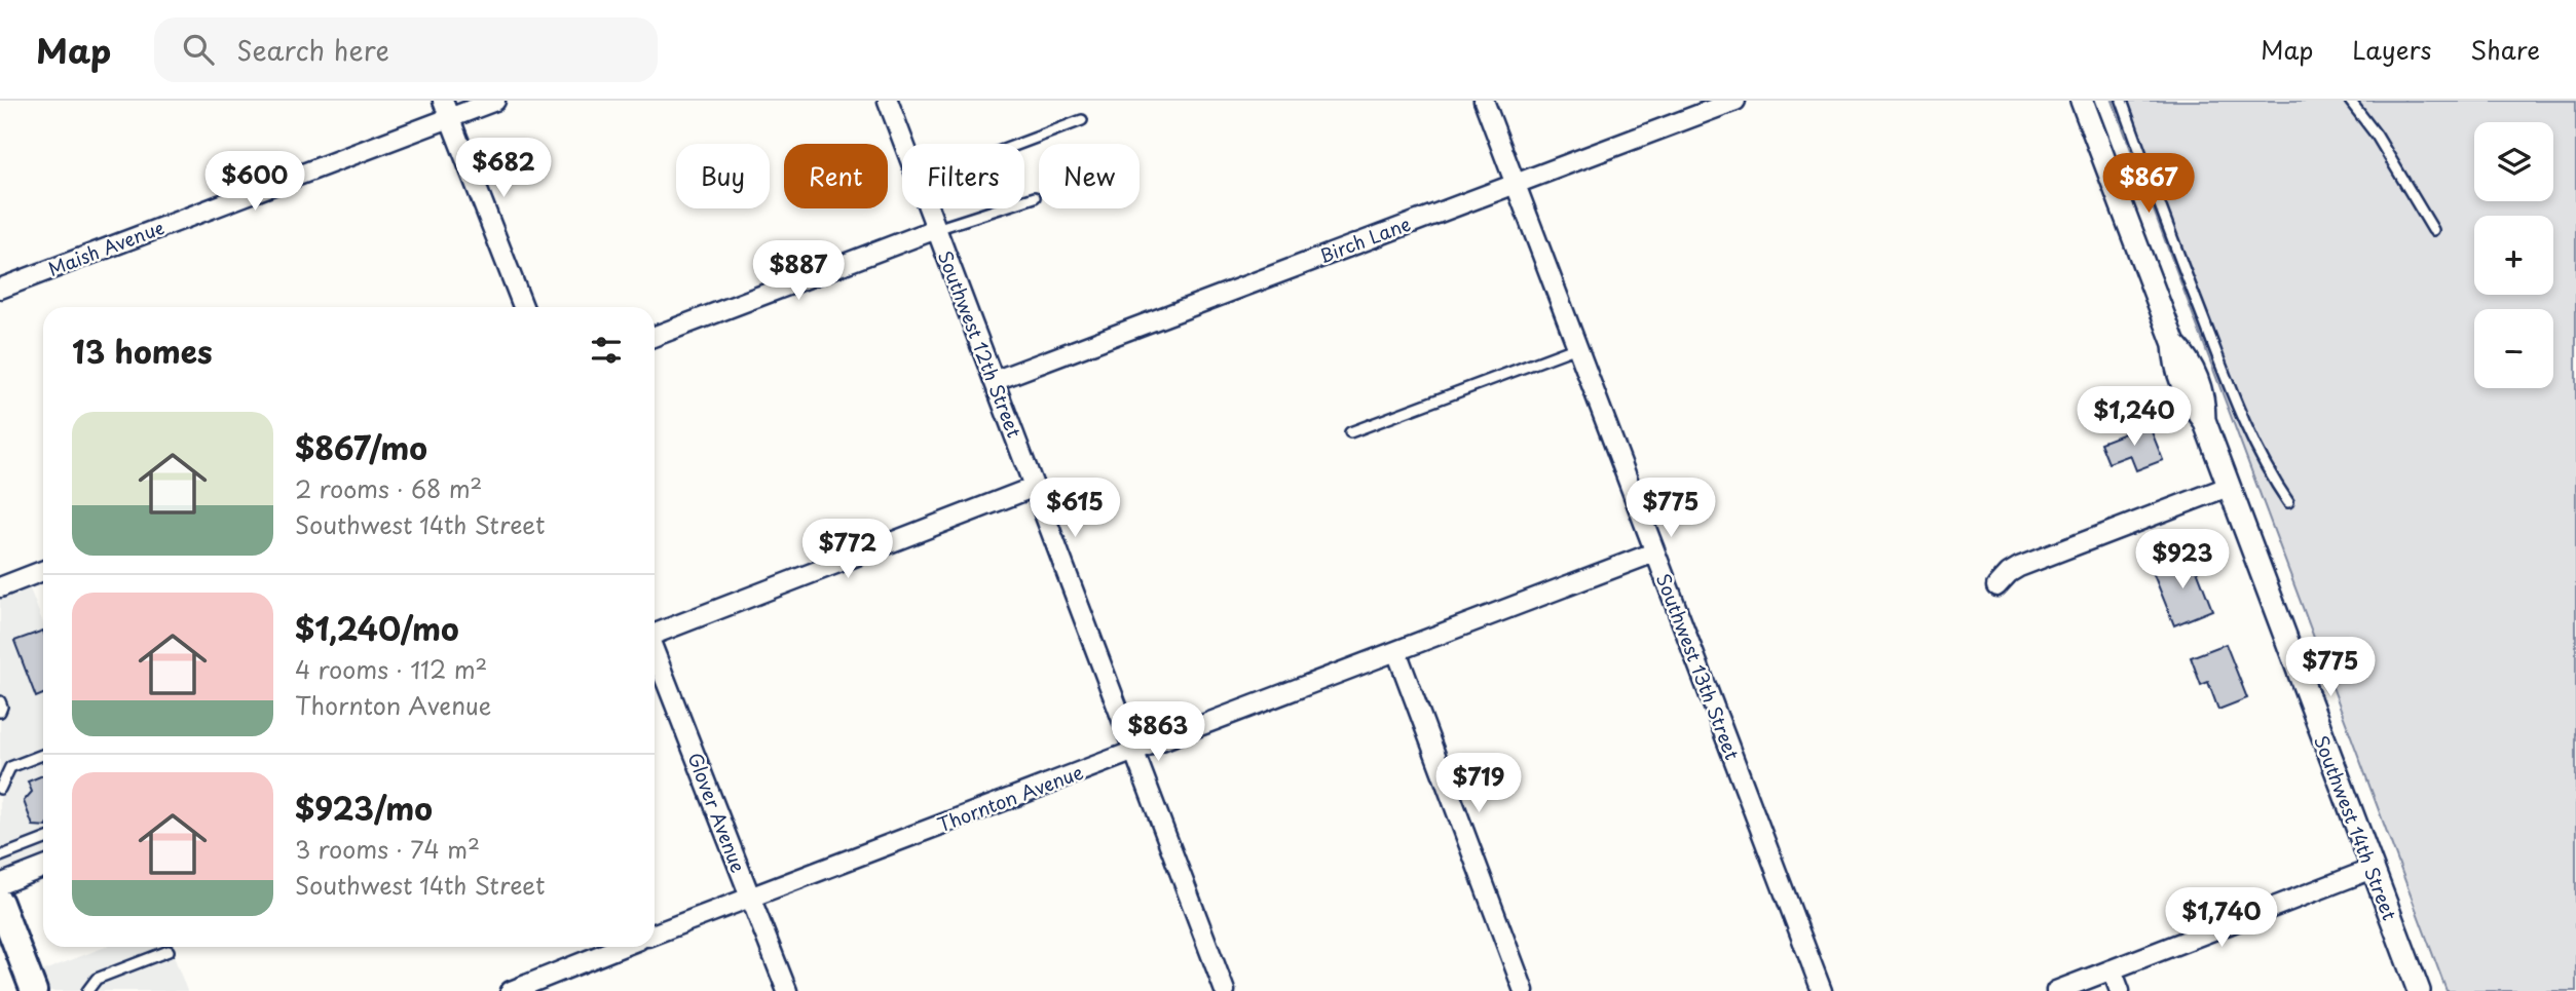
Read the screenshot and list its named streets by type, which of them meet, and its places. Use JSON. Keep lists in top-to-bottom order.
{
  "streets": {
    "street": [
      "Birch Lane",
      "Maish Avenue",
      "Southwest 12th Street",
      "Southwest 13th Street",
      "Thornton Avenue",
      "Glover Avenue",
      "Southwest 14th Street"
    ]
  },
  "crossings": [
    ["Birch Lane", "Southwest 12th Street"],
    ["Birch Lane", "Southwest 13th Street"],
    ["Southwest 12th Street", "Thornton Avenue"],
    ["Southwest 13th Street", "Thornton Avenue"],
    ["Thornton Avenue", "Glover Avenue"]
  ],
  "page": {
    "header": "Map",
    "search": "Search here",
    "nav": ["Map", "Layers", "Share"],
    "map_buttons": ["+", "−"],
    "price": [
      "$682",
      "$600",
      "$867",
      "$887",
      "$1,240",
      "$615",
      "$775",
      "$772",
      "$923",
      "$775",
      "$863",
      "$719",
      "$1,740"
    ],
    "chip": [
      "Buy",
      "Rent",
      "Filters",
      "New"
    ],
    "heading": "13 homes",
    "list": [
      {
        "name": "$867/mo",
        "note": "2 rooms · 68 m² · Southwest 14th Street"
      },
      {
        "name": "$1,240/mo",
        "note": "4 rooms · 112 m² · Thornton Avenue"
      },
      {
        "name": "$923/mo",
        "note": "3 rooms · 74 m² · Southwest 14th Street"
      }
    ]
  }
}
